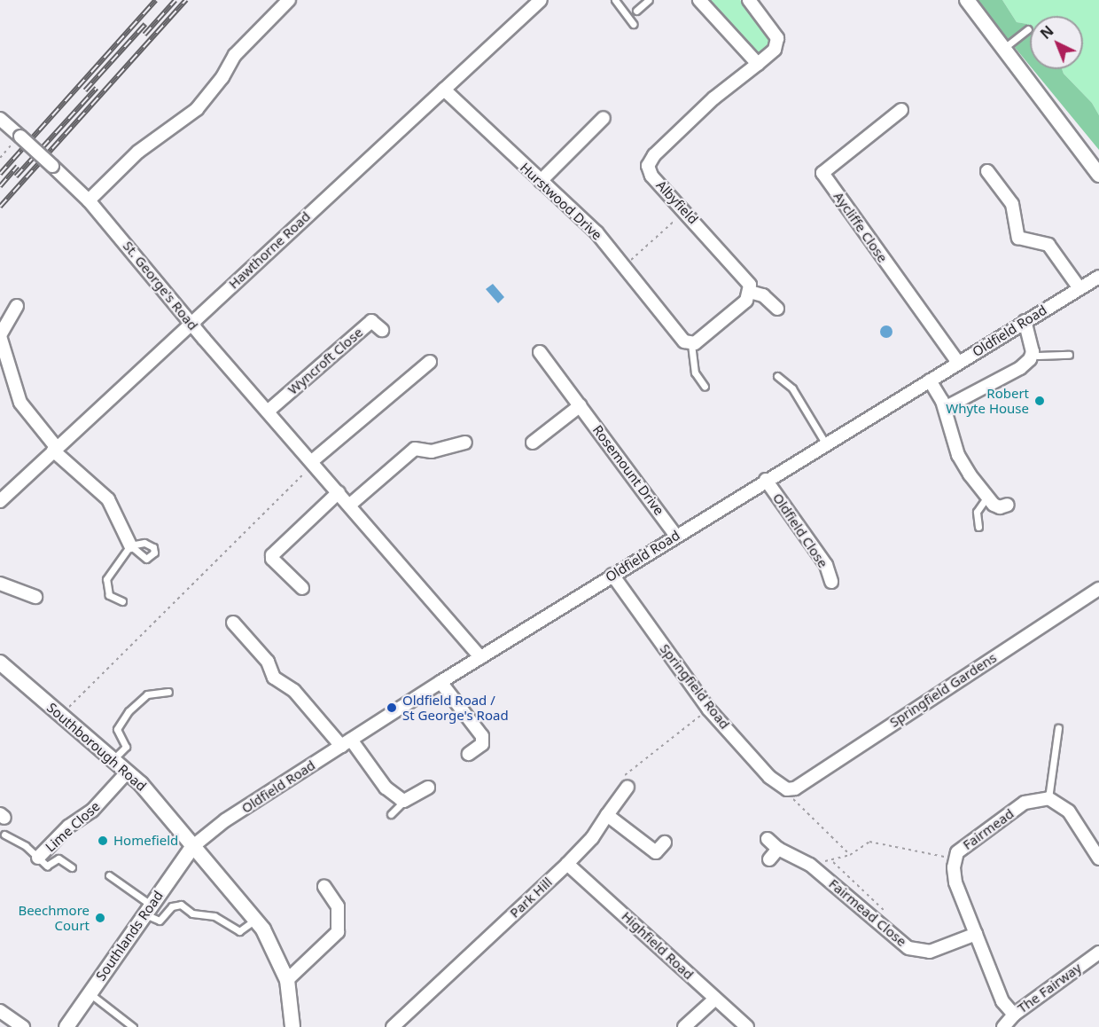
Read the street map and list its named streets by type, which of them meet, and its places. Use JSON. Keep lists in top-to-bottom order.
{
  "streets": {
    "street": [
      "Hurstwood Drive",
      "Albyfield",
      "Aycliffe Close",
      "Hawthorne Road",
      "St. George's Road",
      "Oldfield Road",
      "Wyncroft Close",
      "Rosemount Drive",
      "Oldfield Close",
      "Springfield Road",
      "Springfield Gardens",
      "Southborough Road",
      "Lime Close",
      "Fairmead",
      "Park Hill",
      "Fairmead Close",
      "Southlands Road",
      "Highfield Road",
      "The Fairway"
    ]
  },
  "crossings": [
    ["Hurstwood Drive", "Hawthorne Road"],
    ["Aycliffe Close", "Oldfield Road"],
    ["Hawthorne Road", "St. George's Road"],
    ["St. George's Road", "Oldfield Road"],
    ["St. George's Road", "Wyncroft Close"],
    ["Oldfield Road", "Rosemount Drive"],
    ["Oldfield Road", "Oldfield Close"],
    ["Oldfield Road", "Springfield Road"],
    ["Oldfield Road", "Southborough Road"],
    ["Oldfield Road", "Southlands Road"],
    ["Springfield Road", "Springfield Gardens"],
    ["Southborough Road", "Lime Close"],
    ["Southborough Road", "Southlands Road"],
    ["Fairmead", "Fairmead Close"],
    ["Fairmead", "The Fairway"],
    ["Park Hill", "Highfield Road"]
  ],
  "places": [
    "Robert Whyte House",
    "Oldfield Road / St George's Road",
    "Homefield",
    "Beechmore Court"
  ],
  "north": "top left"
}
